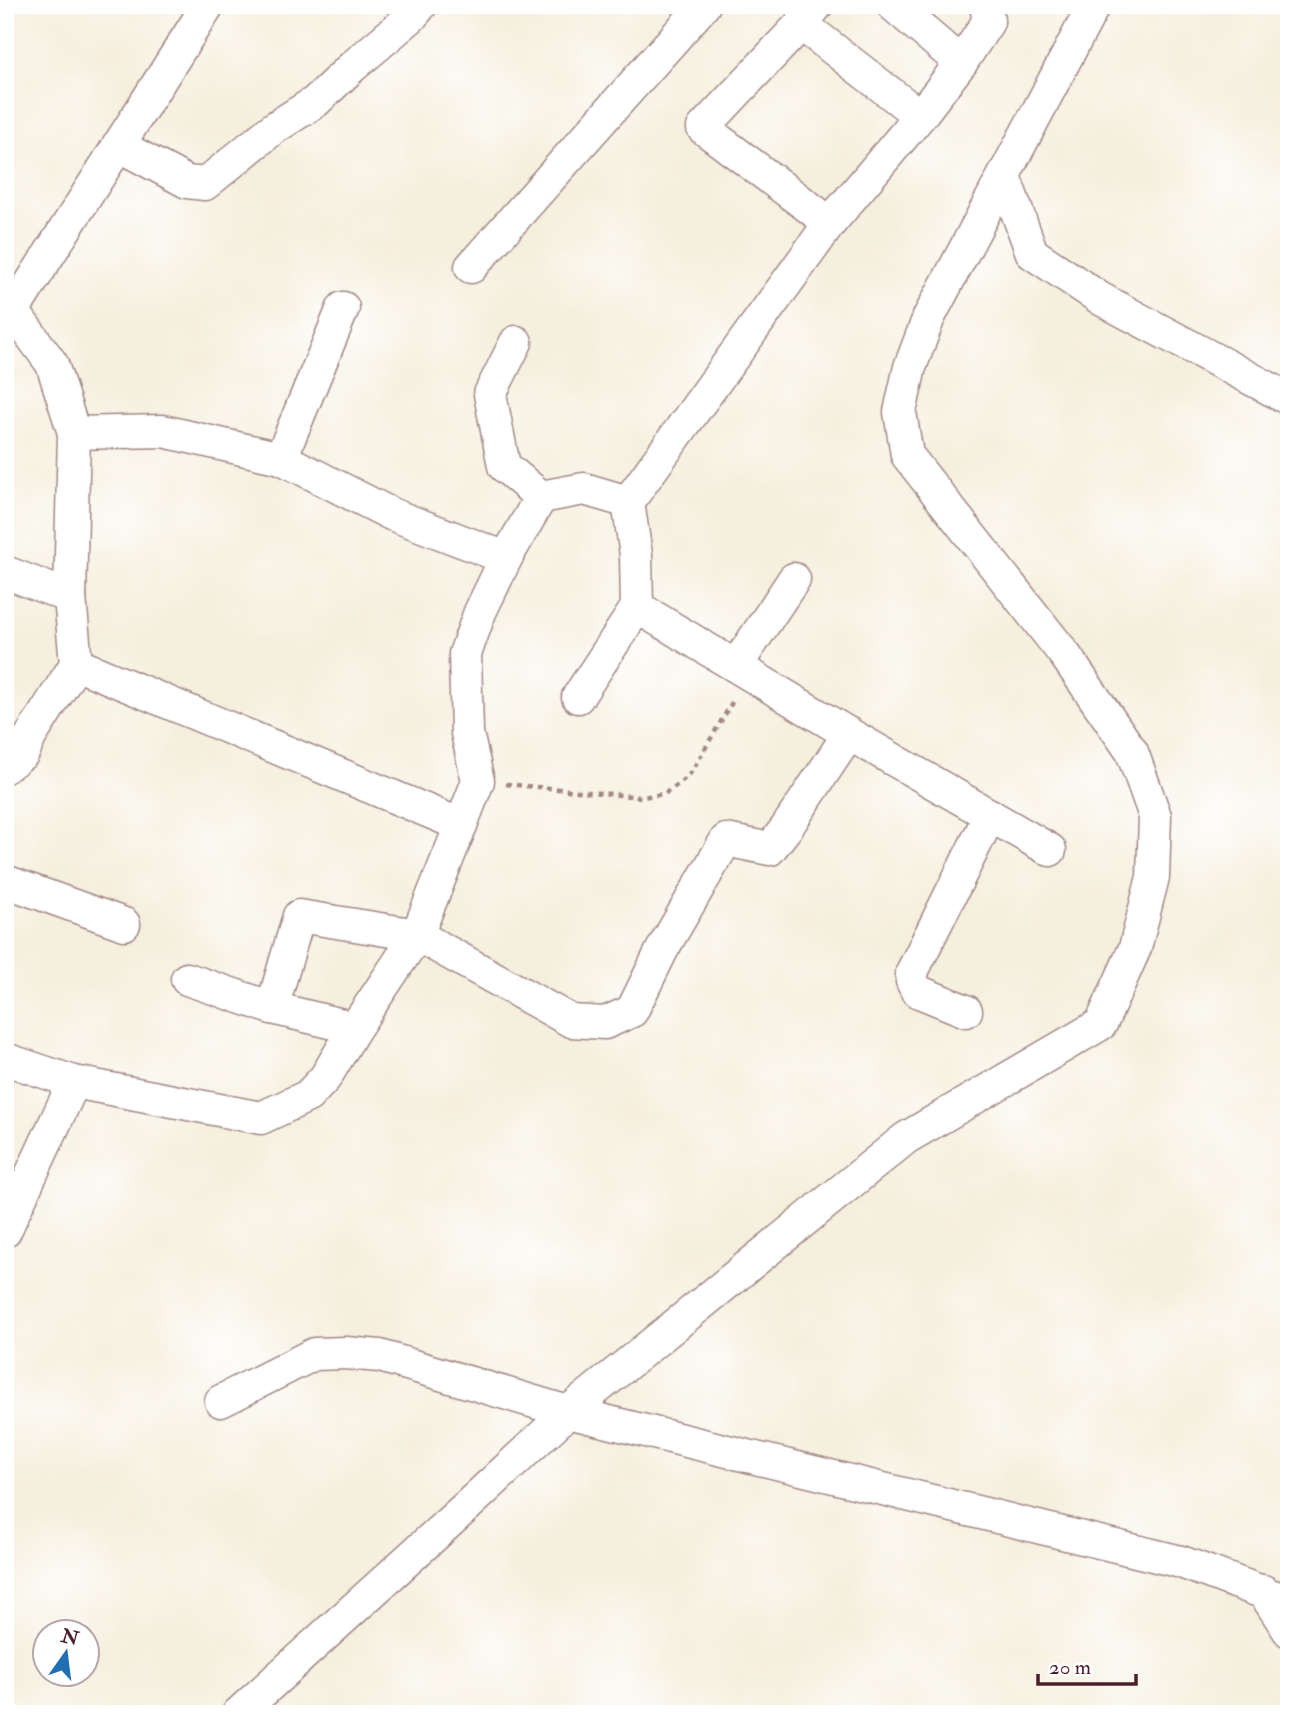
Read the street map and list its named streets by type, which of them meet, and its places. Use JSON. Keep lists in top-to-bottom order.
{
  "scale_bar": "20 m",
  "north": "top"
}
